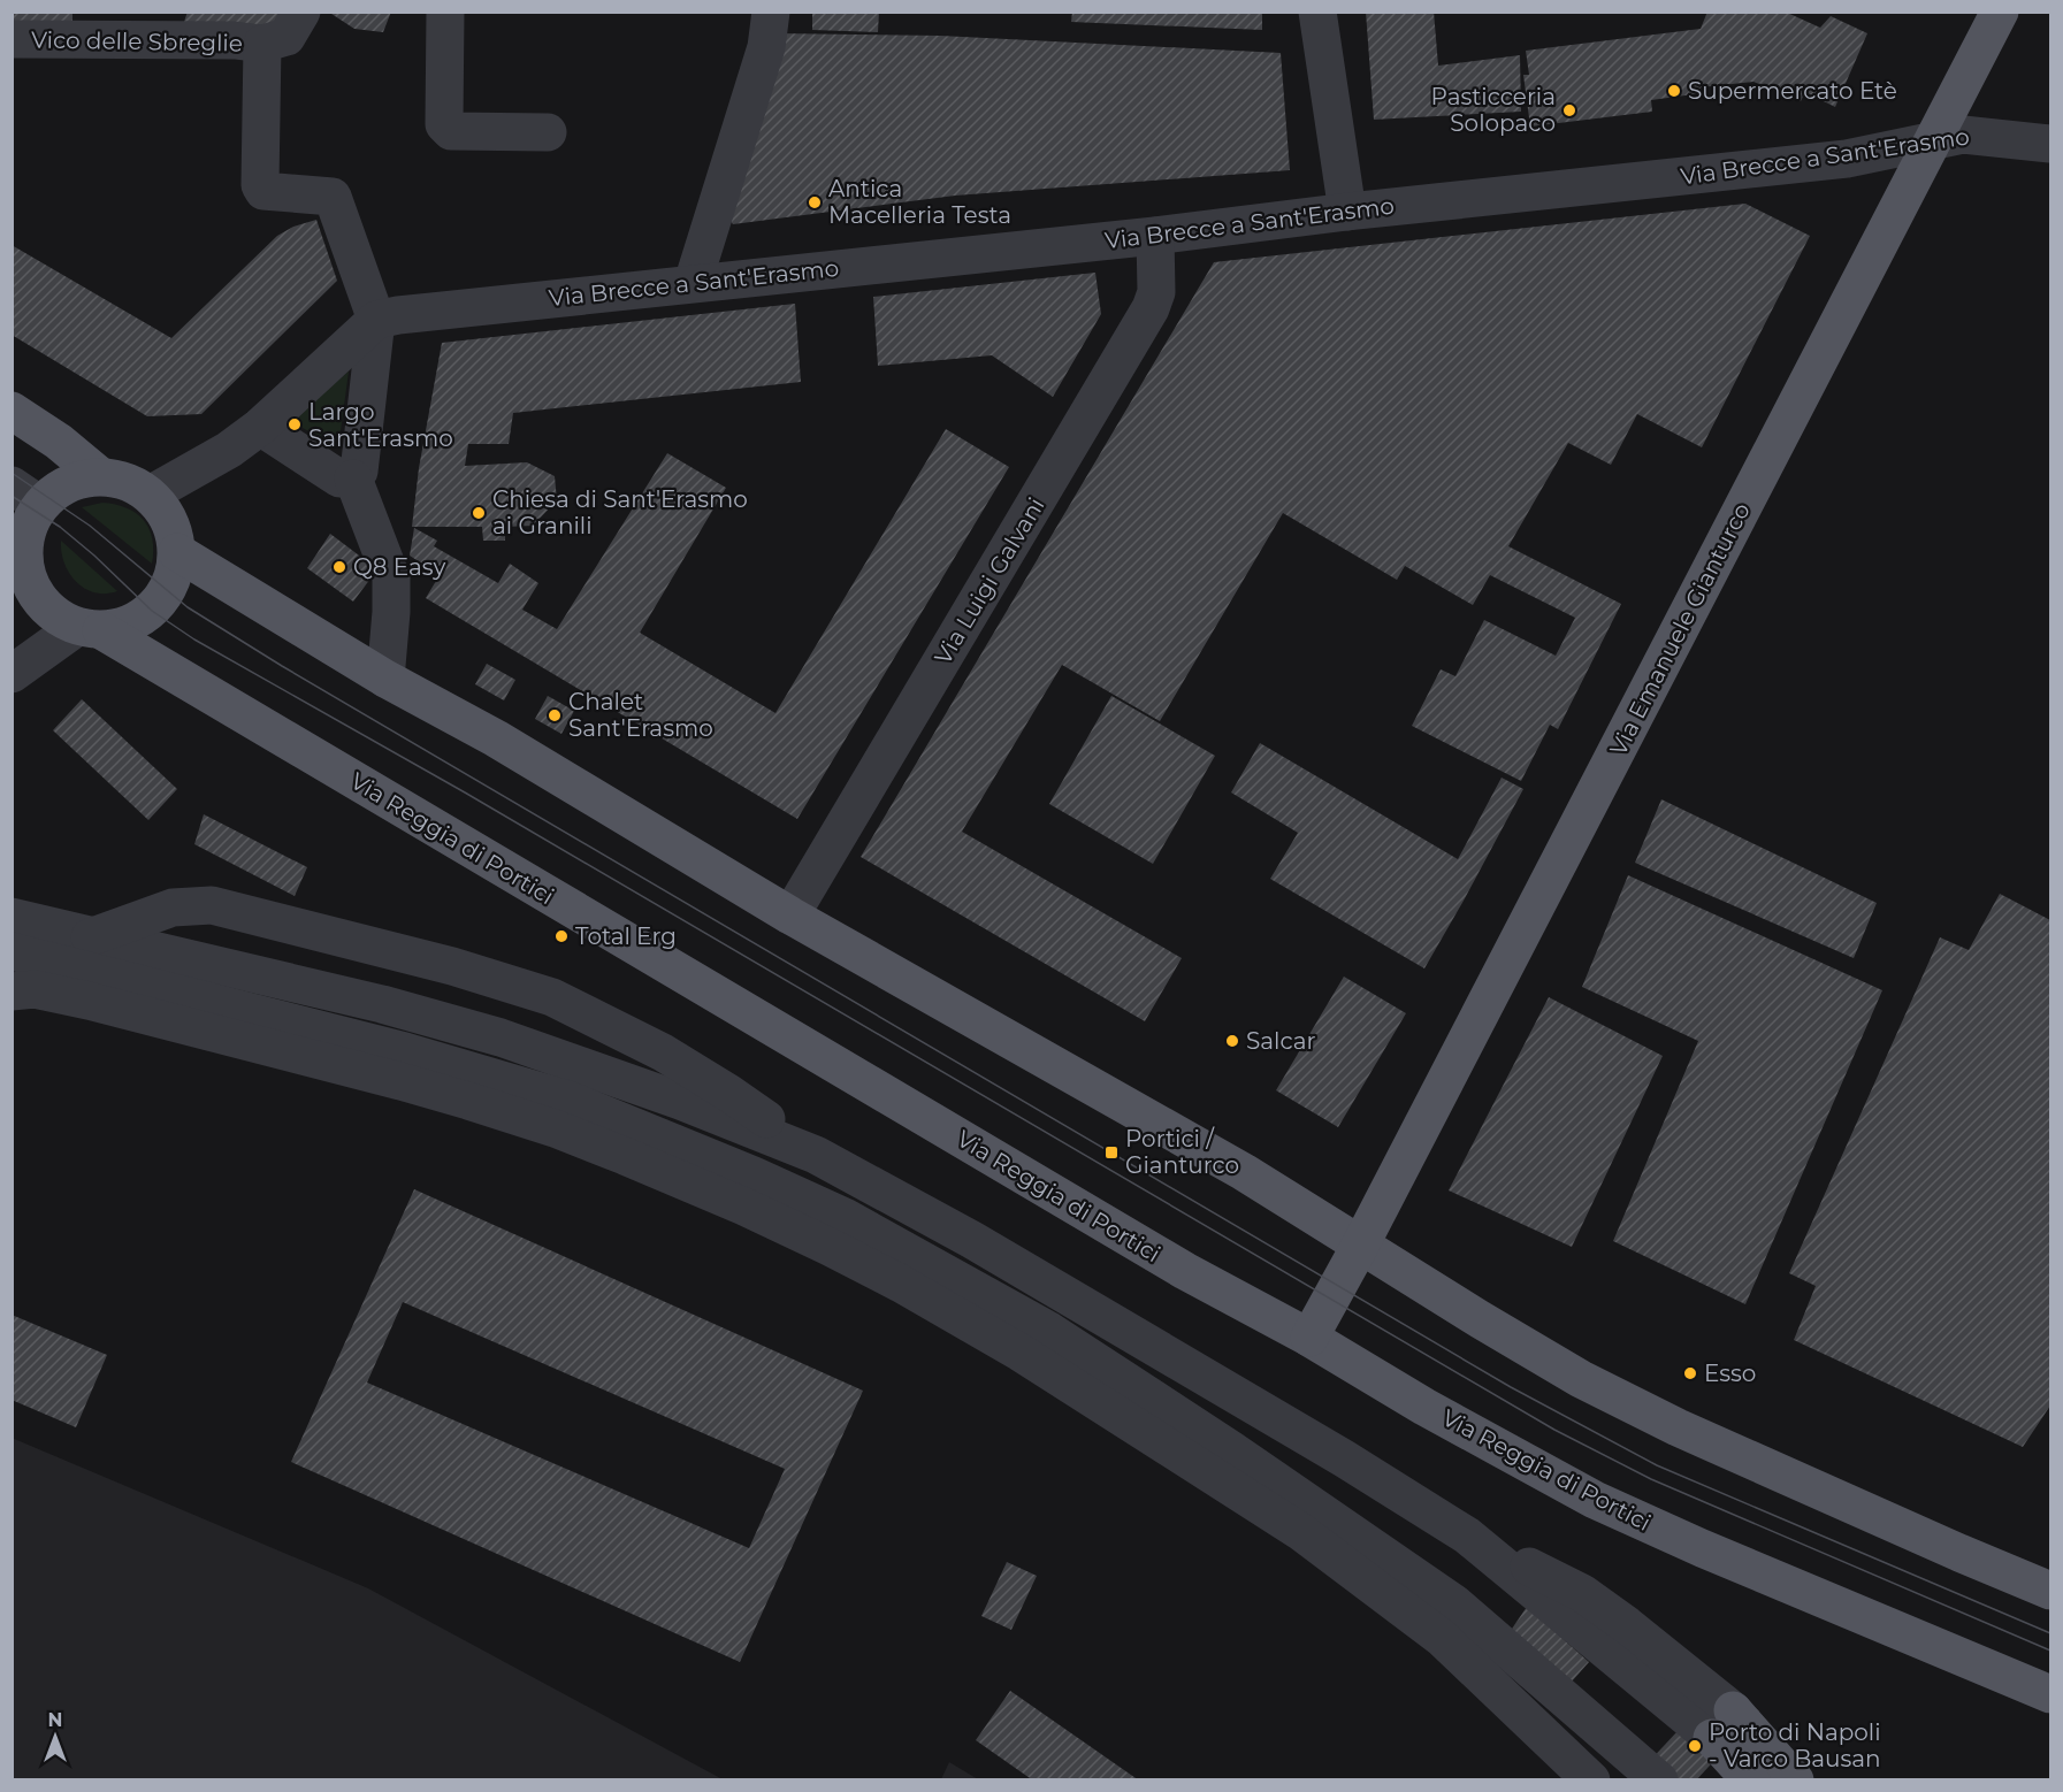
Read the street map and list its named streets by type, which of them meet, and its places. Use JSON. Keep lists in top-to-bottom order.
{
  "streets": {
    "main road": ["Via Emanuele Gianturco", "Via Reggia di Portici"],
    "street": ["Vico delle Sbreglie", "Via Brecce a Sant'Erasmo", "Via Luigi Galvani"]
  },
  "crossings": [
    ["Via Brecce a Sant'Erasmo", "Via Luigi Galvani"],
    ["Via Brecce a Sant'Erasmo", "Via Emanuele Gianturco"],
    ["Via Emanuele Gianturco", "Via Reggia di Portici"]
  ],
  "places": {
    "other": [
      "Supermercato Etè",
      "Pasticceria Solopaco",
      "Antica Macelleria Testa",
      "Largo Sant'Erasmo",
      "Chiesa di Sant'Erasmo ai Granili",
      "Q8 Easy",
      "Chalet Sant'Erasmo",
      "Total Erg",
      "Salcar",
      "Esso",
      "Porto di Napoli - Varco Bausan"
    ],
    "transit": ["Portici / Gianturco"]
  },
  "north": "top"
}
